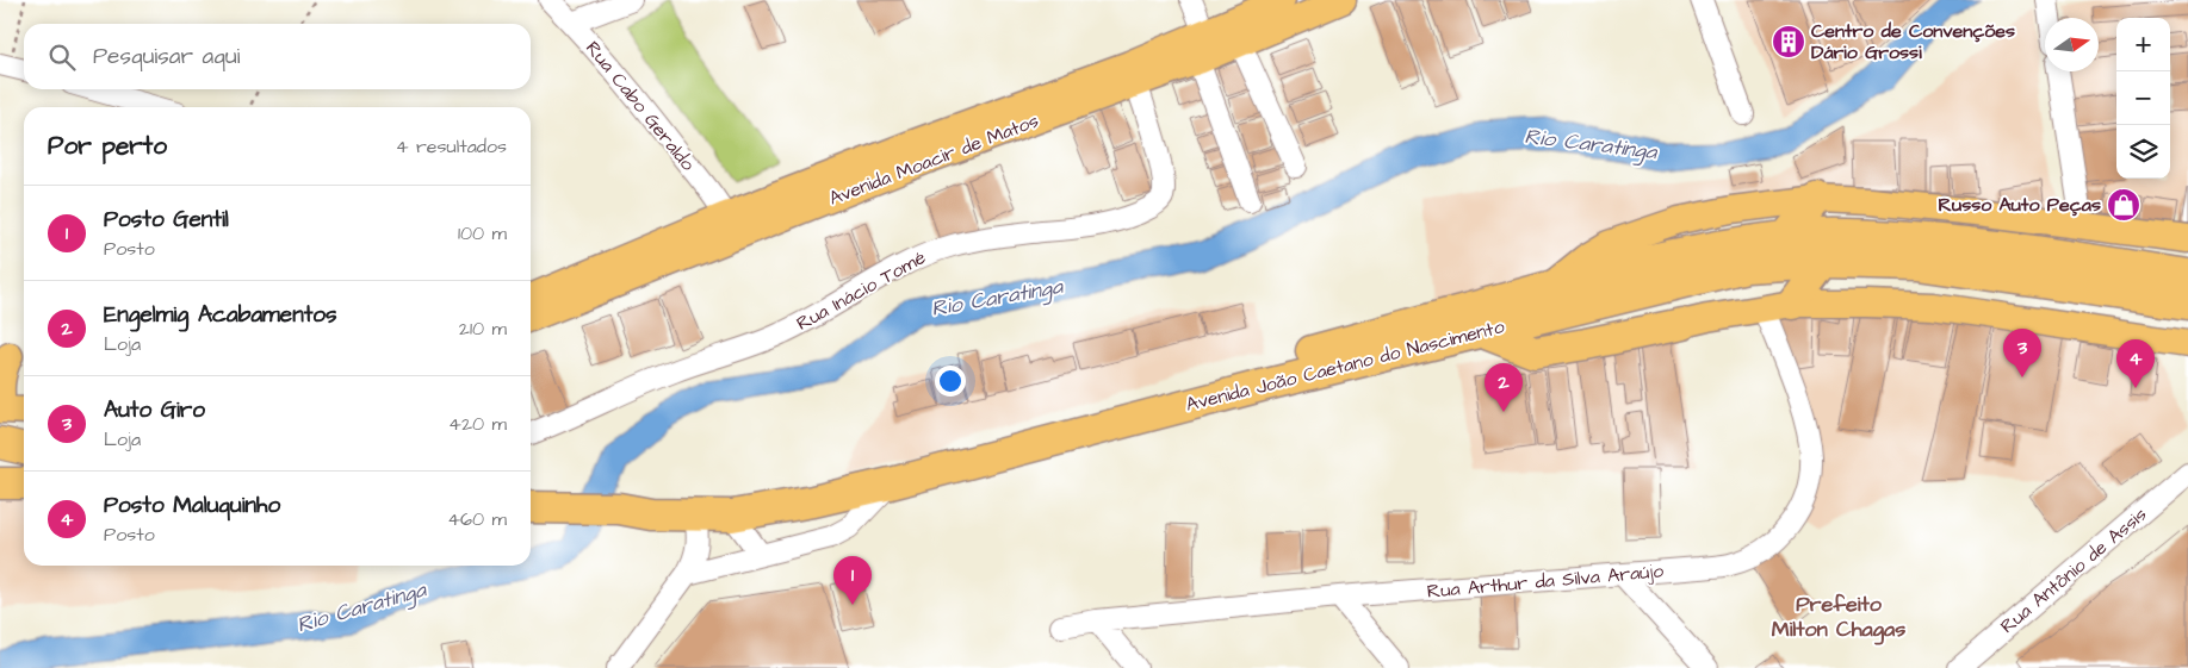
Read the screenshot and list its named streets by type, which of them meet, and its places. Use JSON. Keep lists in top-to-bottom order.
{
  "streets": {
    "highway": ["Avenida João Caetano do Nascimento"],
    "main road": ["Avenida Moacir de Matos"],
    "street": [
      "Rua Cabo Geraldo",
      "Rua Inácio Tomé",
      "Rua Antônio de Assis",
      "Rua Arthur da Silva Araújo"
    ]
  },
  "crossings": [
    ["Rua Cabo Geraldo", "Avenida Moacir de Matos"],
    ["Avenida Moacir de Matos", "Rua Inácio Tomé"]
  ],
  "districts": ["Prefeito Milton Chagas"],
  "water": ["Rio Caratinga"],
  "places": {
    "building": ["Centro de Convenções Dário Grossi"],
    "shop": ["Russo Auto Peças"]
  },
  "north": "right",
  "page": {
    "map_buttons": ["+", "−"],
    "search": "Pesquisar aqui",
    "heading": ["Por perto", "4 resultados"],
    "list": [
      {
        "mark": "1",
        "name": "Posto Gentil",
        "note": "Posto",
        "value": "100 m"
      },
      {
        "mark": "2",
        "name": "Engelmig Acabamentos",
        "note": "Loja",
        "value": "210 m"
      },
      {
        "mark": "3",
        "name": "Auto Giro",
        "note": "Loja",
        "value": "420 m"
      },
      {
        "mark": "4",
        "name": "Posto Maluquinho",
        "note": "Posto",
        "value": "460 m"
      }
    ],
    "pins": [
      "3",
      "4",
      "2",
      "1"
    ]
  }
}
